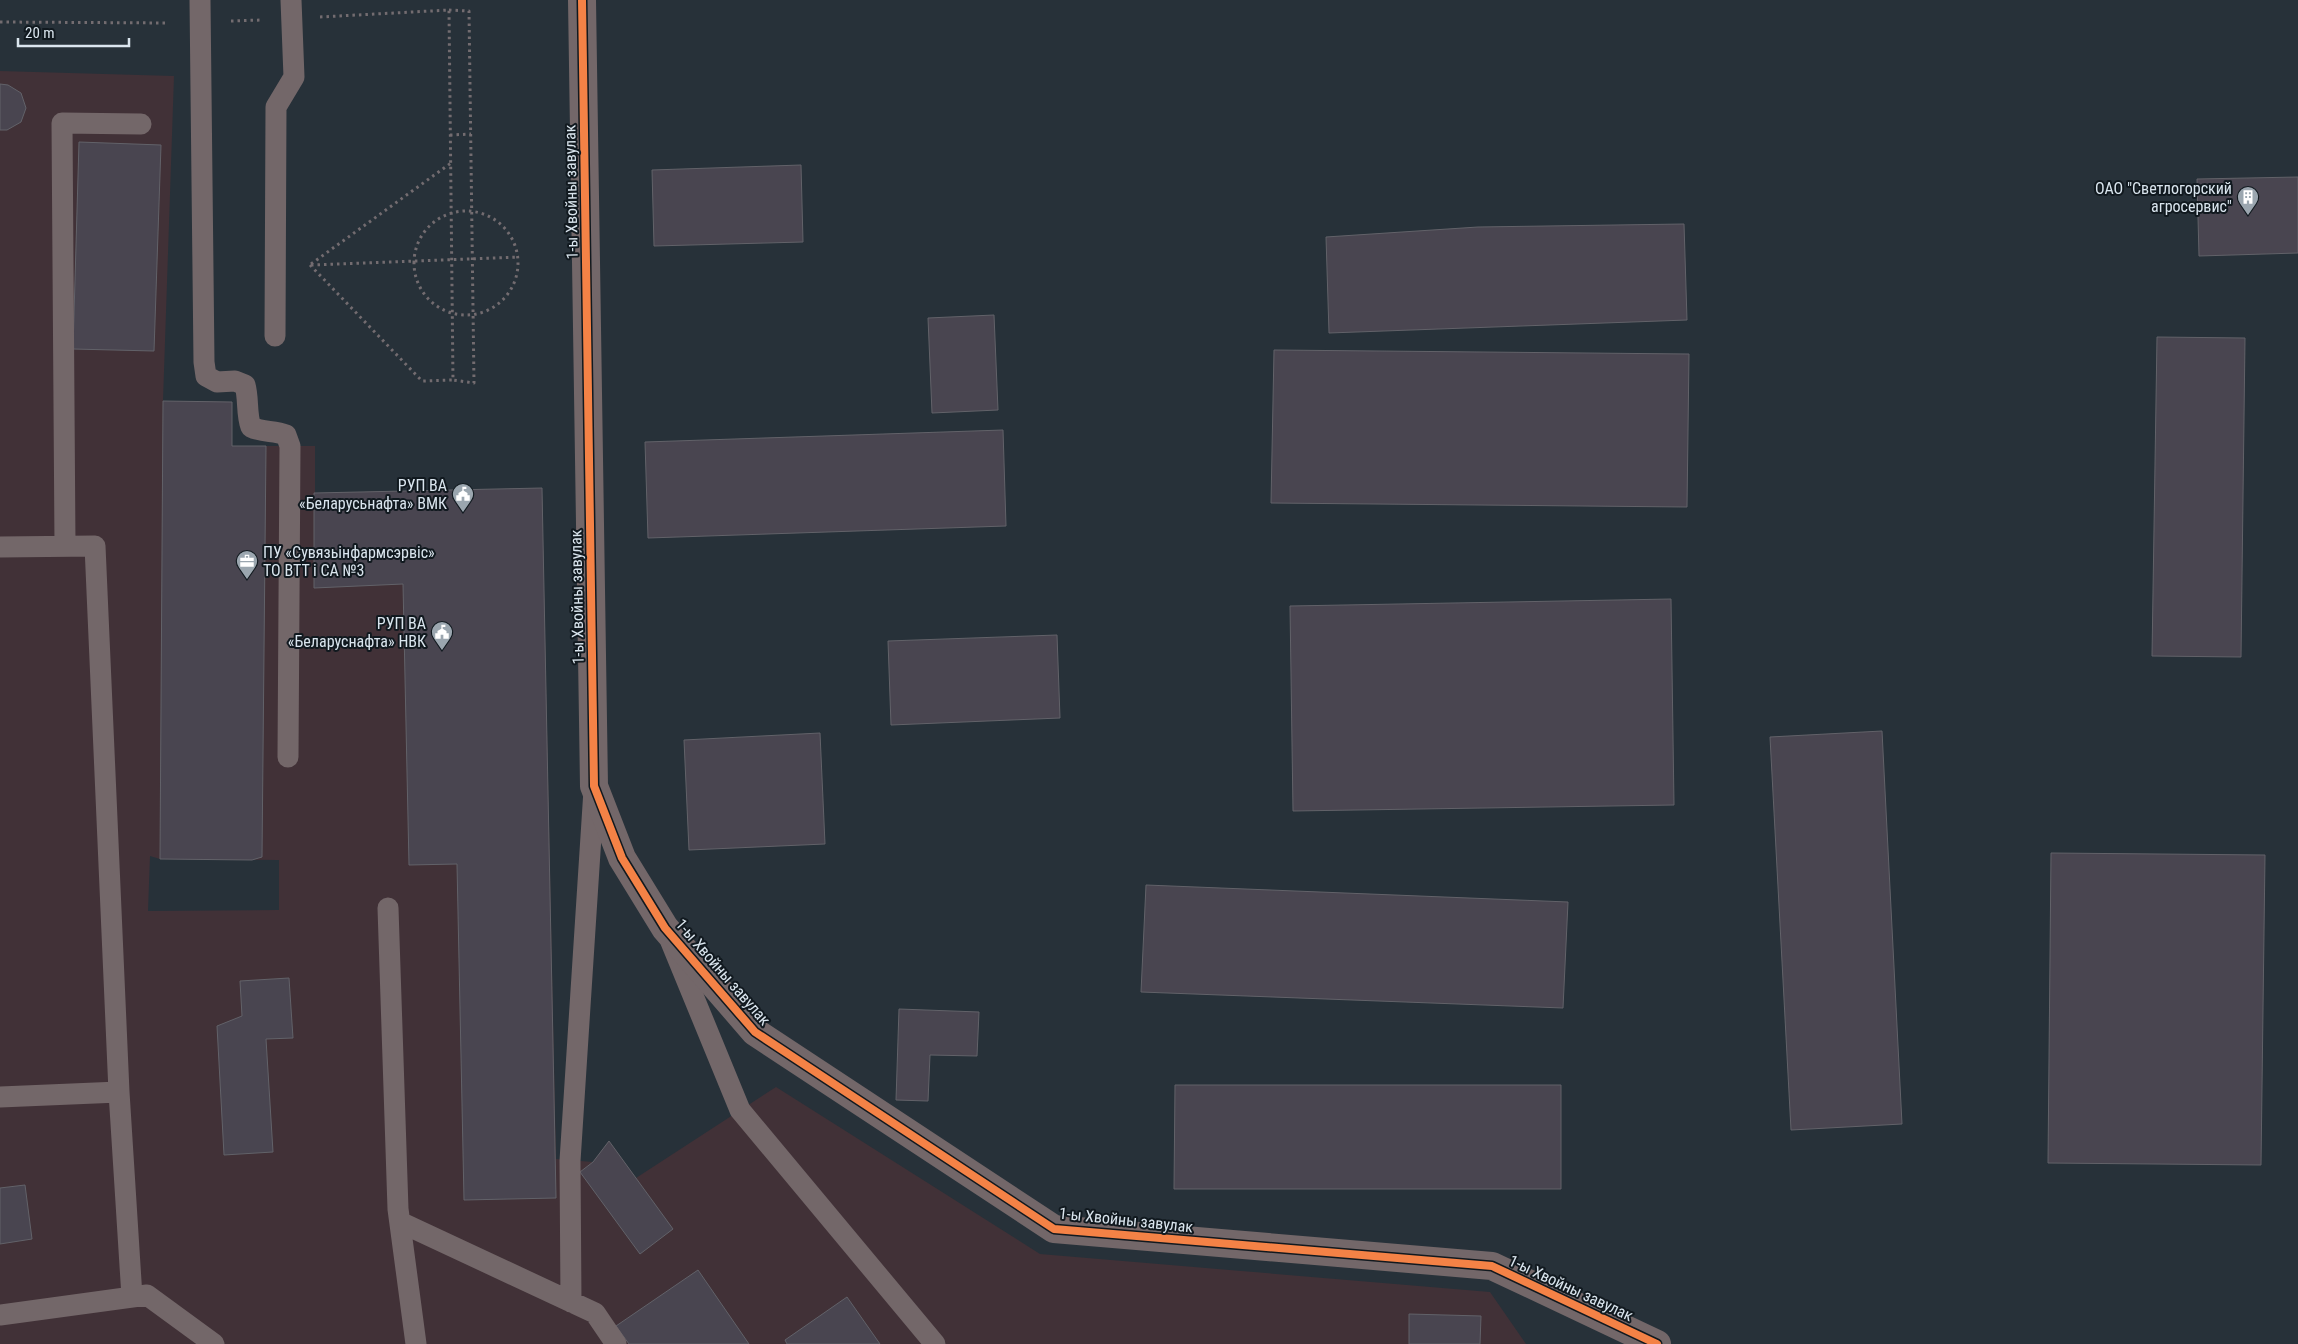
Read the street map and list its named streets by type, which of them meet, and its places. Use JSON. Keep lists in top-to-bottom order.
{
  "streets": {
    "street": ["1-ы Хвойны завулак"]
  },
  "places": {
    "building": ["ОАО \"Светлогорский агросервис\""],
    "public building": ["РУП ВА «Беларусьнафта» ВМК", "РУП ВА «Беларуснафта» НВК"],
    "office": ["ПУ «Сувязьінфармсэрвіс» ТО ВТТ і СА №3"]
  },
  "scale_bar": "20 m"
}
